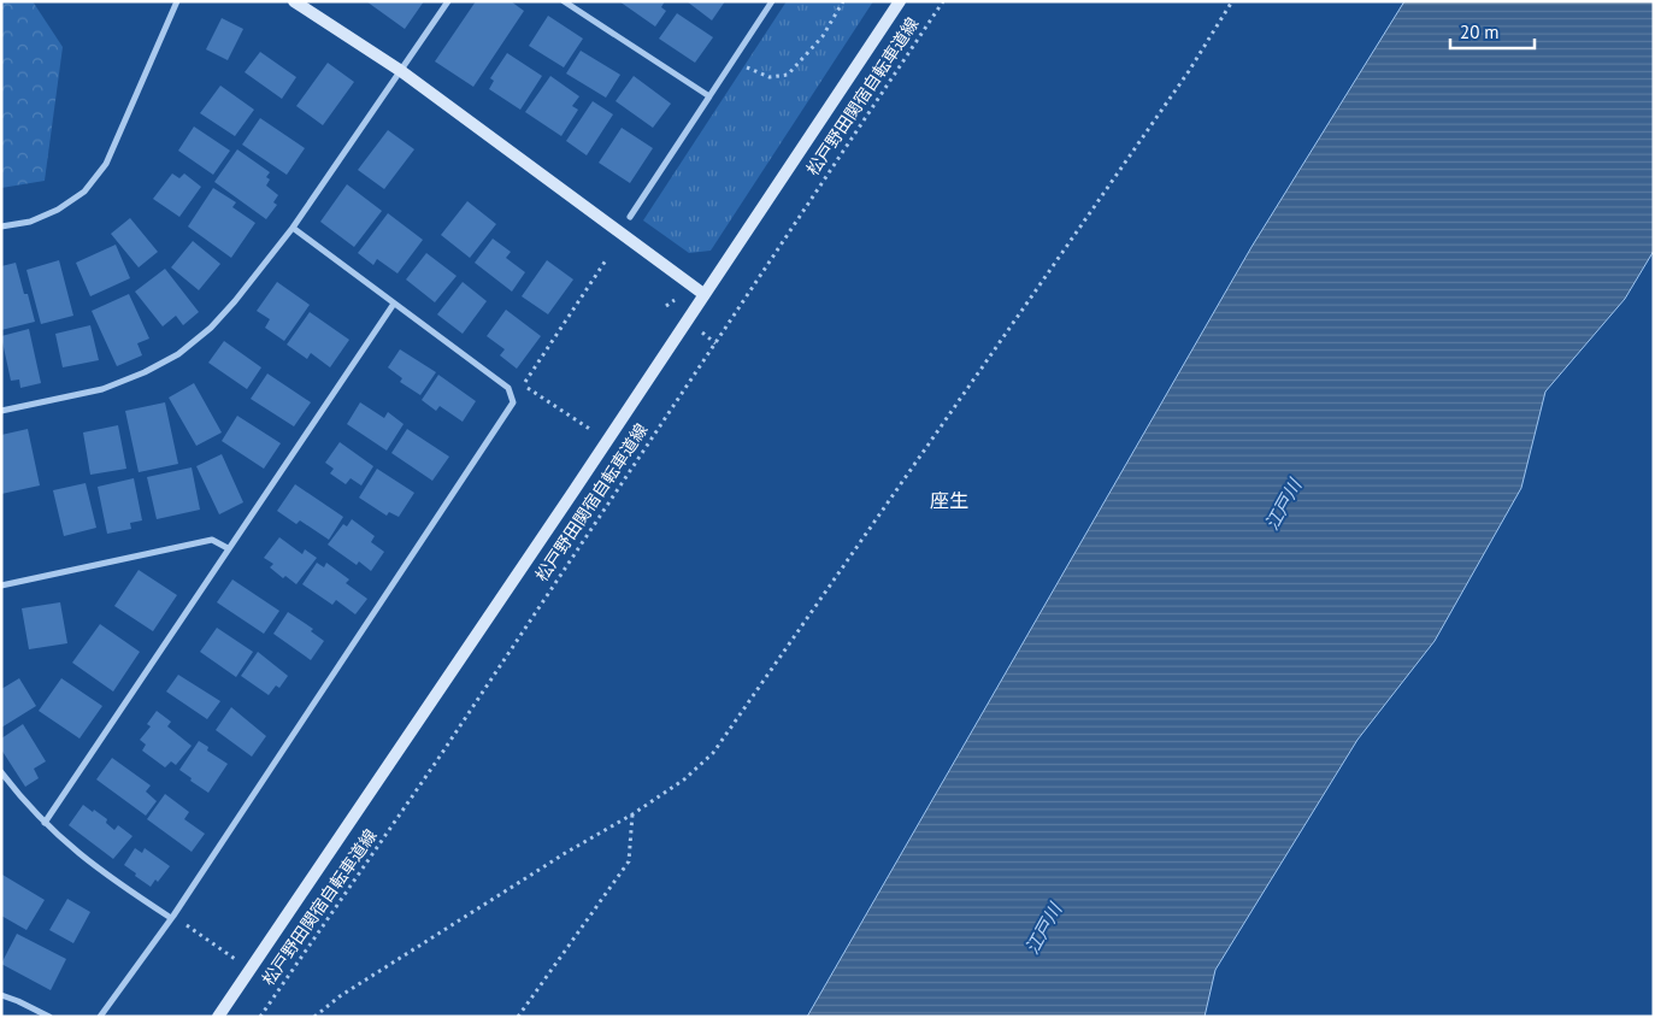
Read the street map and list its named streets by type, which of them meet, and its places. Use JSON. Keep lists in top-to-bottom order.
{
  "streets": {
    "path": ["松戸野田関宿自転車道線"]
  },
  "districts": ["座生"],
  "water": ["江戸川"],
  "scale_bar": "20 m"
}
